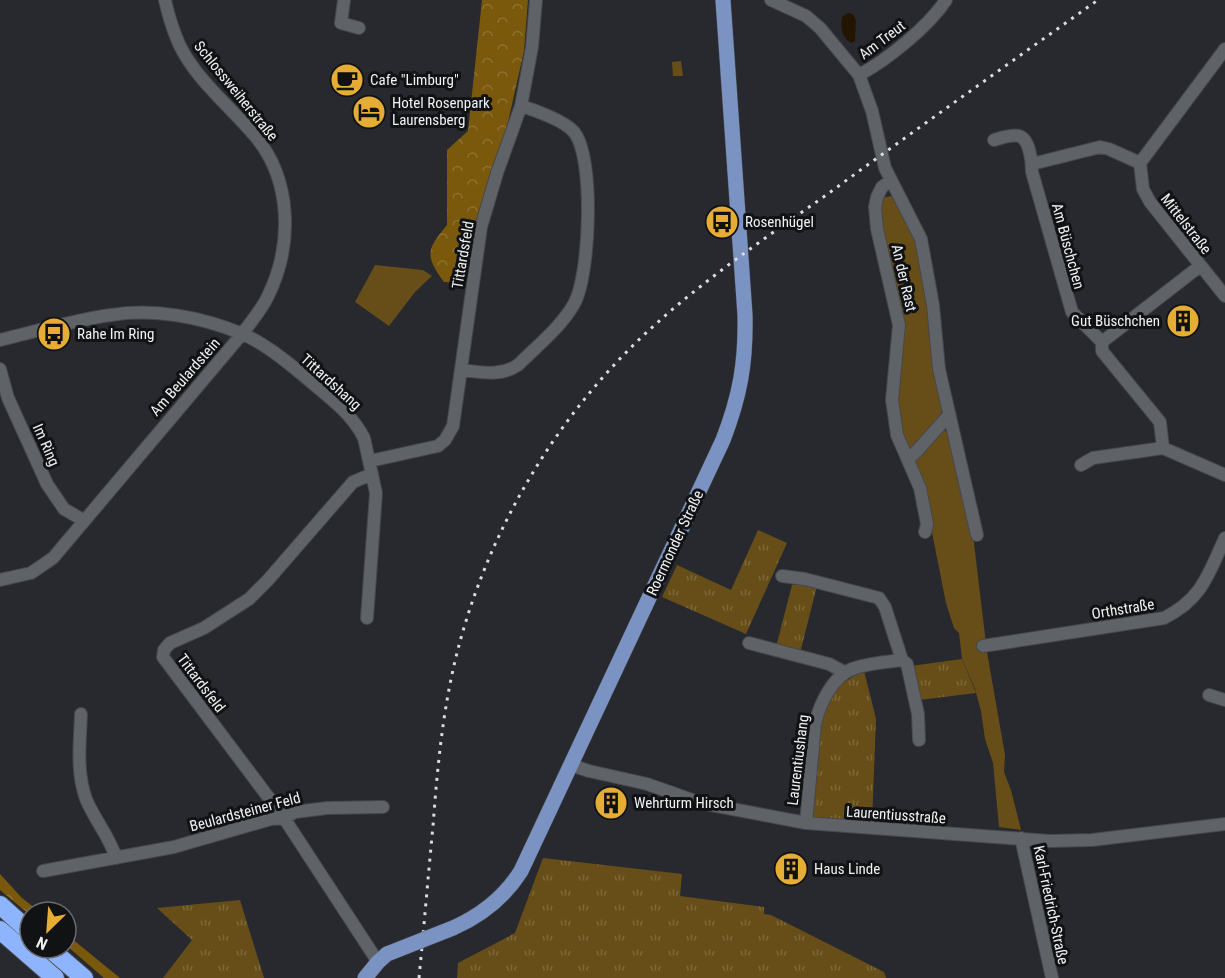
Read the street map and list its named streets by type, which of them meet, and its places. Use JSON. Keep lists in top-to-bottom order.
{
  "streets": {
    "main road": ["Roermonder Straße"],
    "street": [
      "Am Treut",
      "Schlossweiherstraße",
      "Mittelstraße",
      "Am Büschchen",
      "Tittardsfeld",
      "An der Rast",
      "Am Beulardstein",
      "Tittardshang",
      "Im Ring",
      "Orthstraße",
      "Laurentiushang",
      "Beulardsteiner Feld",
      "Laurentiusstraße",
      "Karl-Friedrich-Straße"
    ]
  },
  "crossings": [
    ["Am Treut", "An der Rast"],
    ["Schlossweiherstraße", "Am Beulardstein"],
    ["Schlossweiherstraße", "Tittardshang"],
    ["Tittardsfeld", "Tittardshang"],
    ["Tittardsfeld", "Roermonder Straße"],
    ["Tittardsfeld", "Beulardsteiner Feld"],
    ["Am Beulardstein", "Tittardshang"],
    ["Am Beulardstein", "Im Ring"],
    ["Roermonder Straße", "Laurentiusstraße"],
    ["Laurentiushang", "Laurentiusstraße"],
    ["Laurentiusstraße", "Karl-Friedrich-Straße"]
  ],
  "places": {
    "cafe": ["Cafe \"Limburg\""],
    "hotel": ["Hotel Rosenpark Laurensberg"],
    "bus stop": ["Rosenhügel", "Rahe Im Ring"],
    "building": ["Gut Büschchen", "Wehrturm Hirsch", "Haus Linde"]
  },
  "north": "bottom left"
}
